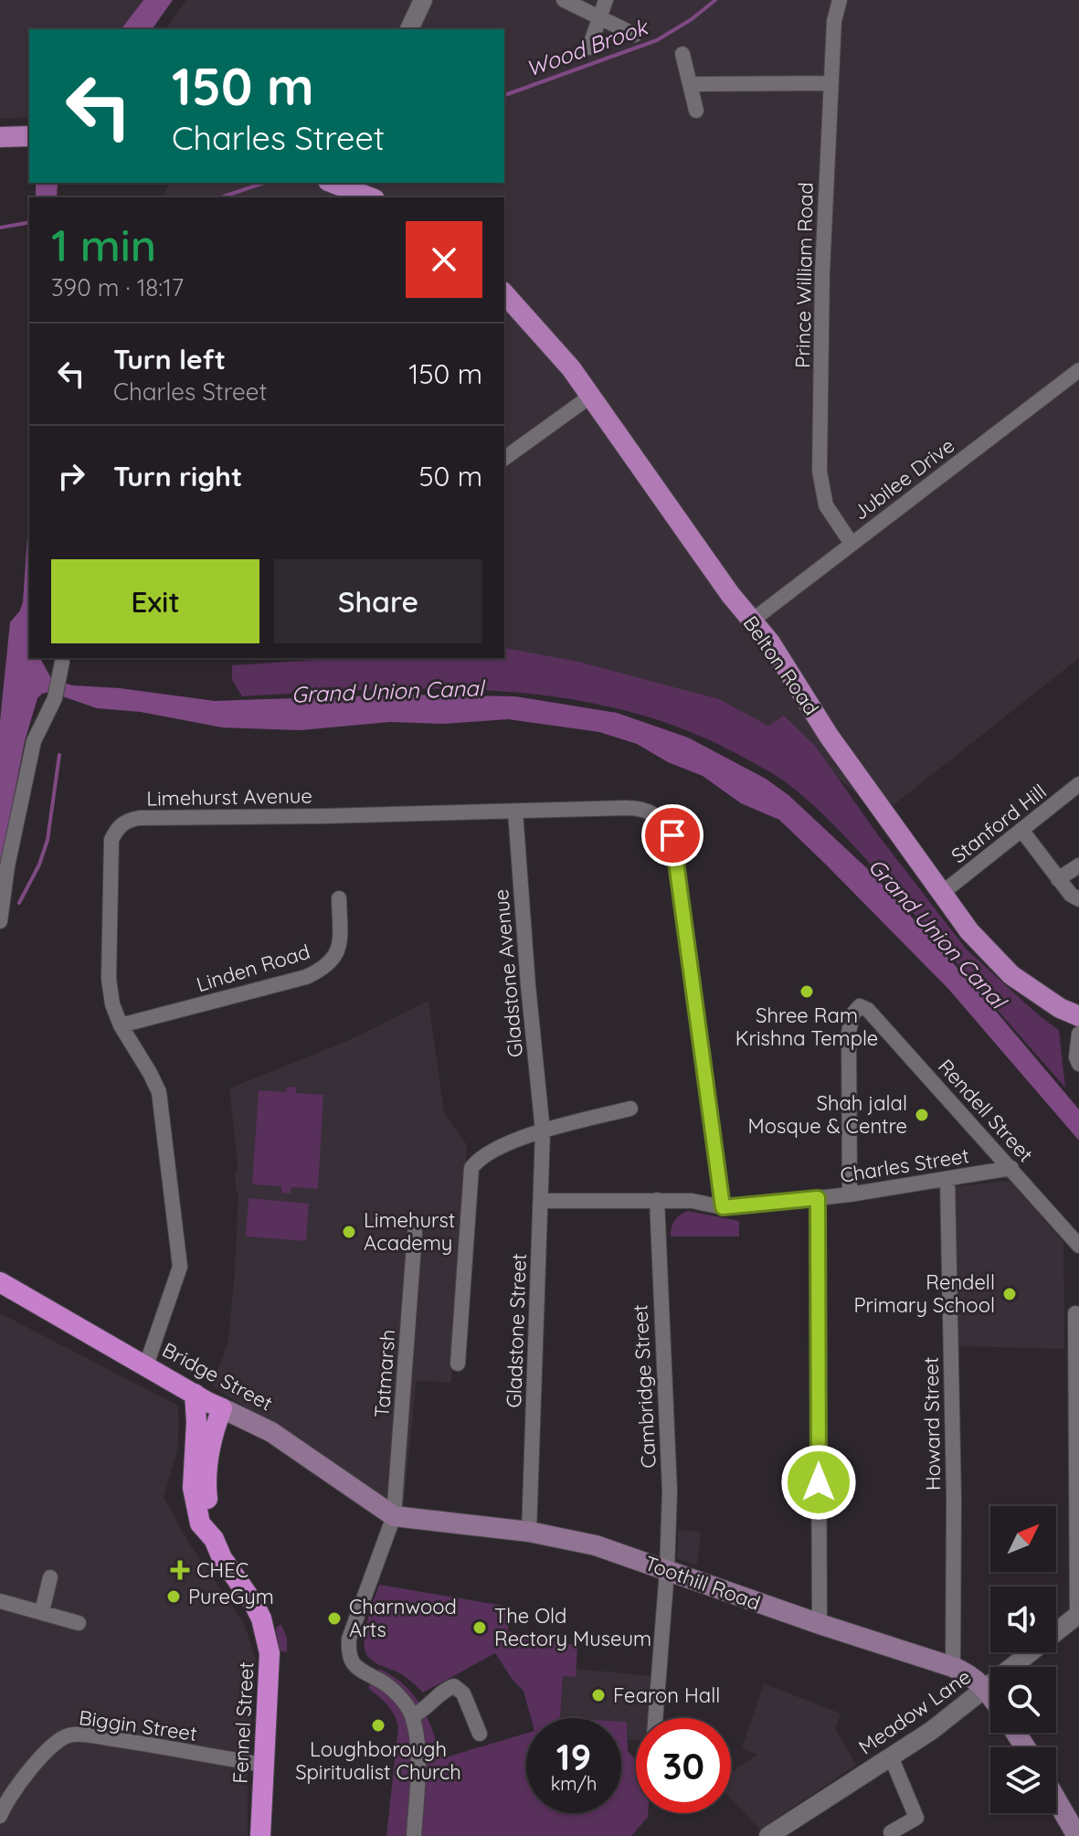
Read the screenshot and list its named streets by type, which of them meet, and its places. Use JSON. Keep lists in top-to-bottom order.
{
  "streets": {
    "highway": ["Bridge Street", "Fennel Street"],
    "main road": ["Belton Road", "Toothill Road"],
    "street": [
      "Prince William Road",
      "Jubilee Drive",
      "Limehurst Avenue",
      "Stanford Hill",
      "Linden Road",
      "Gladstone Avenue",
      "Rendell Street",
      "Charles Street",
      "Gladstone Street",
      "Tatmarsh",
      "Cambridge Street",
      "Howard Street",
      "Meadow Lane",
      "Biggin Street"
    ]
  },
  "crossings": [
    ["Prince William Road", "Jubilee Drive"],
    ["Jubilee Drive", "Belton Road"],
    ["Belton Road", "Stanford Hill"],
    ["Limehurst Avenue", "Linden Road"],
    ["Limehurst Avenue", "Gladstone Avenue"],
    ["Limehurst Avenue", "Charles Street"],
    ["Limehurst Avenue", "Bridge Street"],
    ["Gladstone Avenue", "Gladstone Street"],
    ["Rendell Street", "Charles Street"],
    ["Charles Street", "Gladstone Street"],
    ["Charles Street", "Cambridge Street"],
    ["Charles Street", "Howard Street"],
    ["Gladstone Street", "Toothill Road"],
    ["Tatmarsh", "Bridge Street"],
    ["Tatmarsh", "Toothill Road"],
    ["Bridge Street", "Toothill Road"],
    ["Bridge Street", "Fennel Street"],
    ["Cambridge Street", "Toothill Road"],
    ["Howard Street", "Toothill Road"],
    ["Toothill Road", "Meadow Lane"],
    ["Fennel Street", "Biggin Street"]
  ],
  "water": ["Wood Brook", "Grand Union Canal"],
  "places": {
    "other": [
      "Shree Ram Krishna Temple",
      "Shah jalal Mosque & Centre",
      "Limehurst Academy",
      "Rendell Primary School",
      "PureGym",
      "Charnwood Arts",
      "The Old Rectory Museum",
      "Fearon Hall",
      "Loughborough Spiritualist Church"
    ],
    "health": ["CHEC"]
  },
  "north": "top right",
  "page": {
    "turn": ["150 m", "Charles Street"],
    "heading": ["1 min", "390 m · 18:17"],
    "list": [
      {
        "name": "Turn left",
        "note": "Charles Street",
        "value": "150 m"
      },
      {
        "name": "Turn right",
        "value": "50 m"
      }
    ],
    "buttons": ["Exit", "Share"],
    "speed": "19 km/h",
    "limit": "30"
  }
}
